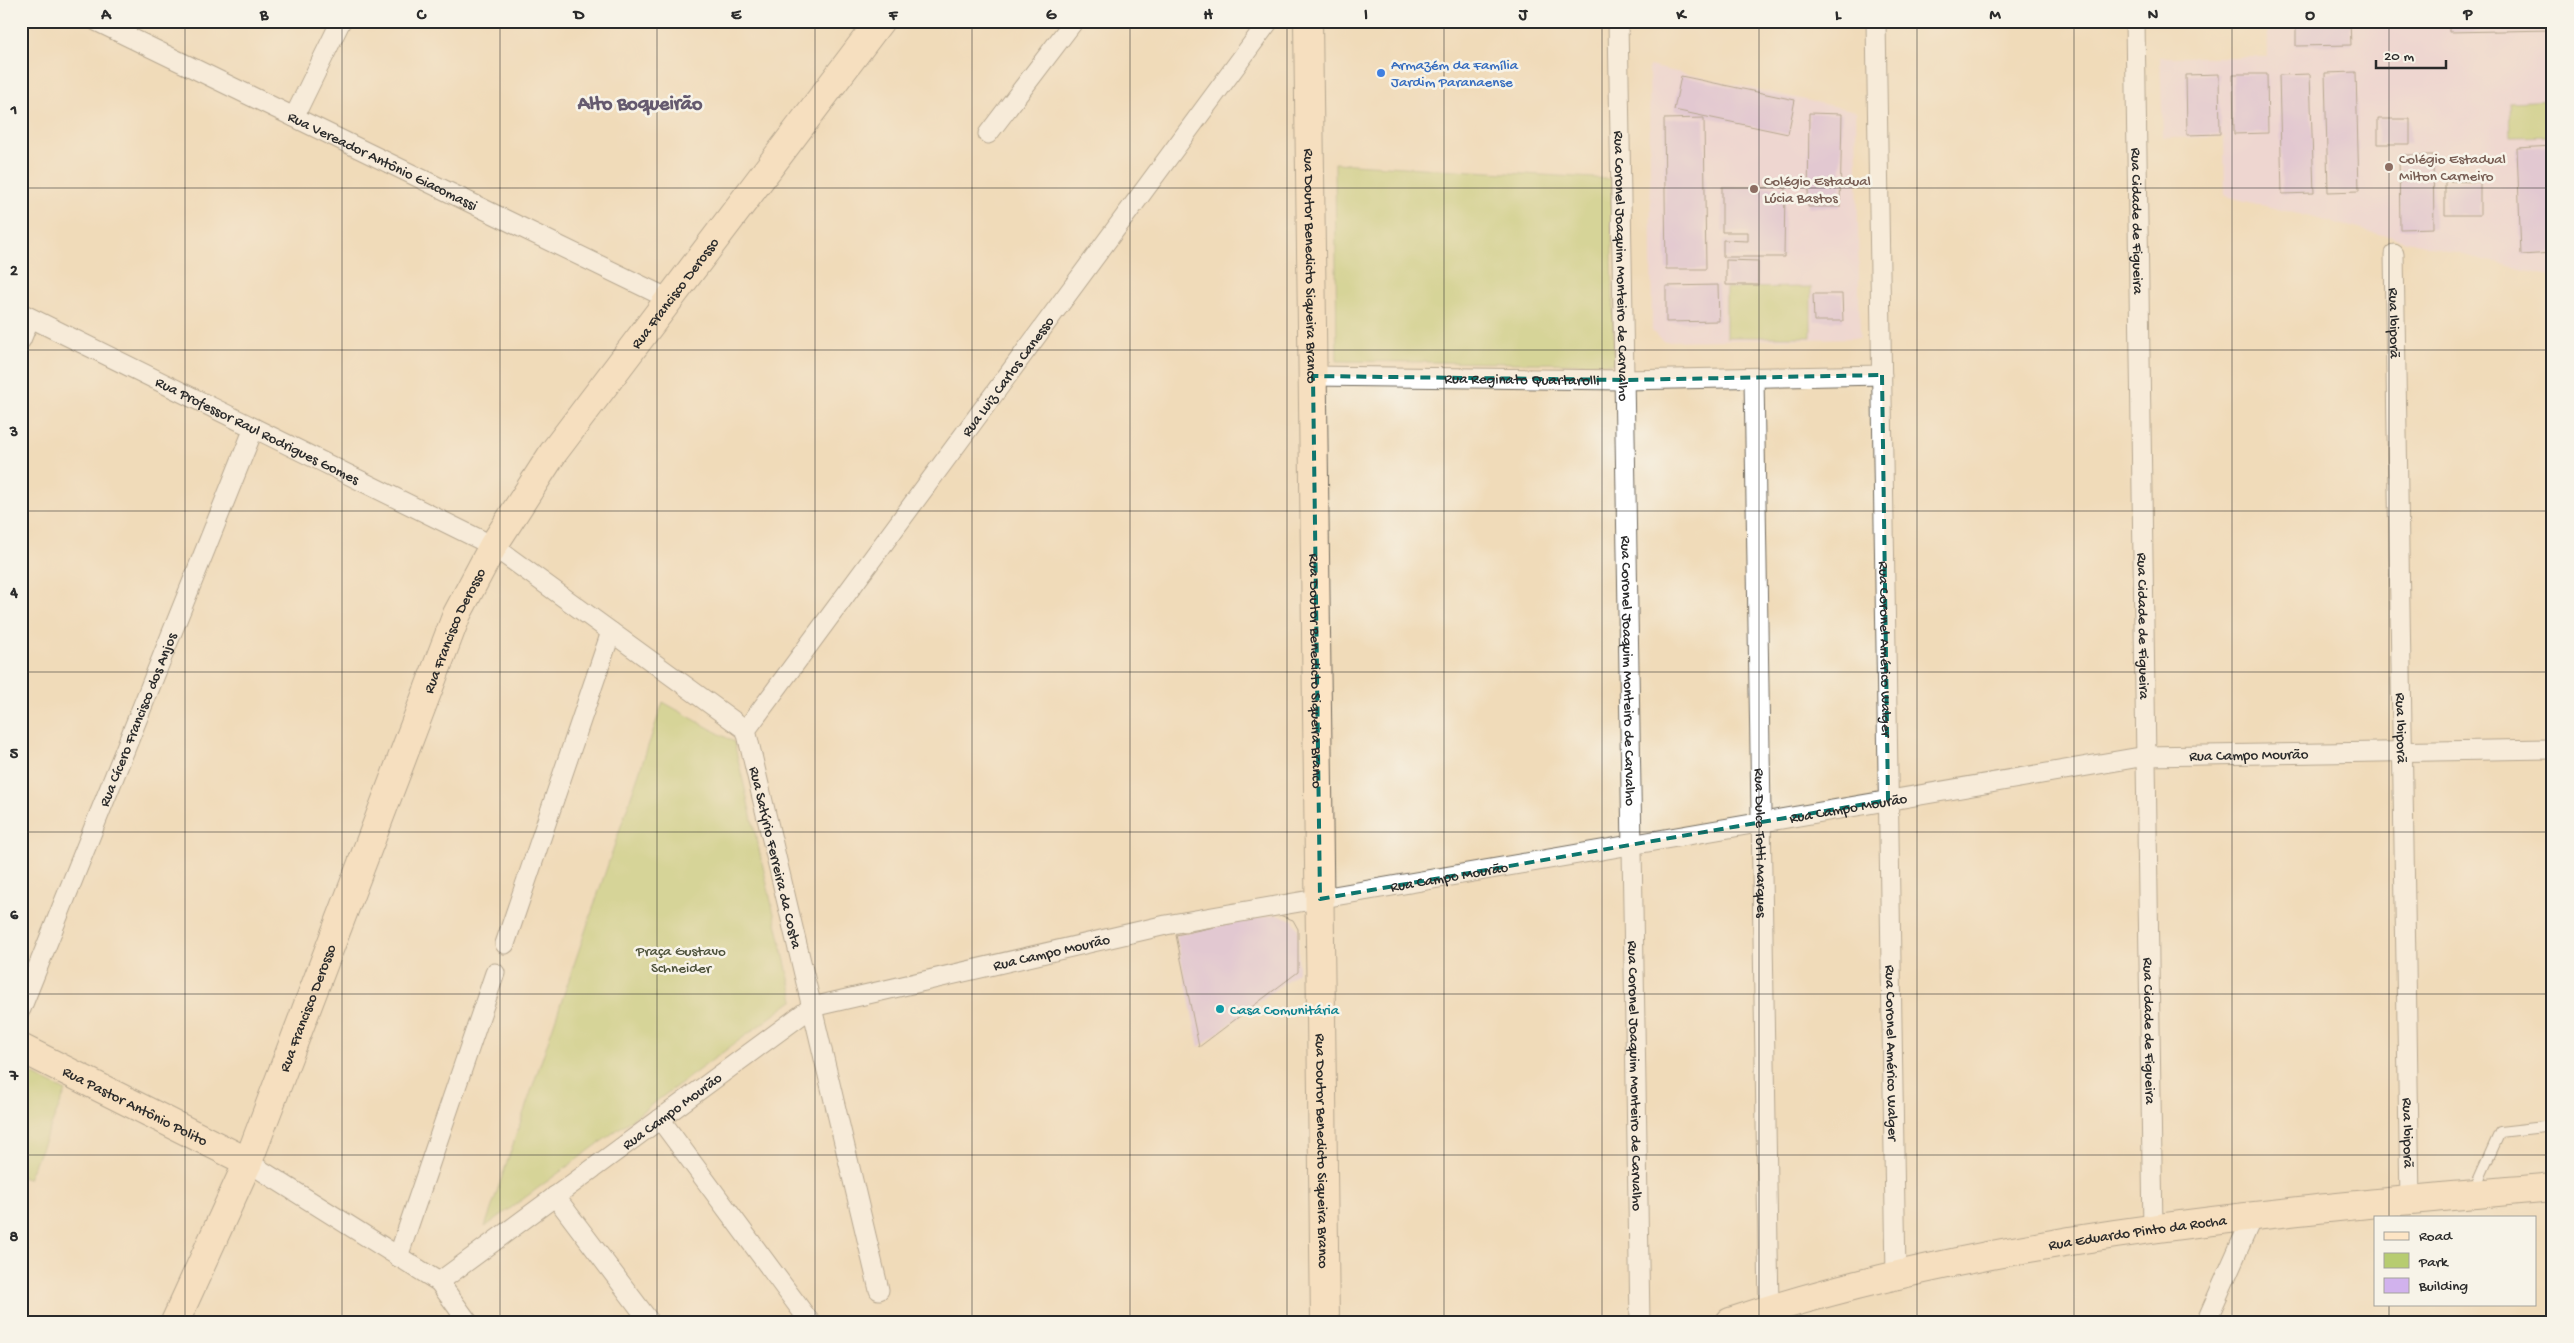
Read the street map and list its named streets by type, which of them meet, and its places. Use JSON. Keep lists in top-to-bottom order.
{
  "streets": {
    "street": [
      "Rua Vereador Antônio Giacomassi",
      "Rua Cidade de Figueira",
      "Rua Doutor Benedicto Siqueira Branco",
      "Rua Coronel Joaquim Monteiro de Carvalho",
      "Rua Francisco Derosso",
      "Rua Ibiporã",
      "Rua Luiz Carlos Canesso",
      "Rua Reginato Quartarolli",
      "Rua Professor Raul Rodrigues Gomes",
      "Rua Coronel Américo Walger",
      "Rua Cícero Francisco dos Anjos",
      "Rua Campo Mourão",
      "Rua Dulce Totti Marques",
      "Rua Satýrio Ferreira da Costa",
      "Rua Pastor Antônio Polito",
      "Rua Eduardo Pinto da Rocha"
    ]
  },
  "crossings": [
    ["Rua Vereador Antônio Giacomassi", "Rua Francisco Derosso"],
    ["Rua Cidade de Figueira", "Rua Campo Mourão"],
    ["Rua Cidade de Figueira", "Rua Eduardo Pinto da Rocha"],
    ["Rua Doutor Benedicto Siqueira Branco", "Rua Reginato Quartarolli"],
    ["Rua Doutor Benedicto Siqueira Branco", "Rua Campo Mourão"],
    ["Rua Coronel Joaquim Monteiro de Carvalho", "Rua Reginato Quartarolli"],
    ["Rua Coronel Joaquim Monteiro de Carvalho", "Rua Campo Mourão"],
    ["Rua Francisco Derosso", "Rua Professor Raul Rodrigues Gomes"],
    ["Rua Francisco Derosso", "Rua Pastor Antônio Polito"],
    ["Rua Ibiporã", "Rua Campo Mourão"],
    ["Rua Ibiporã", "Rua Eduardo Pinto da Rocha"],
    ["Rua Luiz Carlos Canesso", "Rua Satýrio Ferreira da Costa"],
    ["Rua Reginato Quartarolli", "Rua Coronel Américo Walger"],
    ["Rua Reginato Quartarolli", "Rua Dulce Totti Marques"],
    ["Rua Professor Raul Rodrigues Gomes", "Rua Cícero Francisco dos Anjos"],
    ["Rua Coronel Américo Walger", "Rua Campo Mourão"],
    ["Rua Coronel Américo Walger", "Rua Eduardo Pinto da Rocha"],
    ["Rua Campo Mourão", "Rua Dulce Totti Marques"],
    ["Rua Campo Mourão", "Rua Satýrio Ferreira da Costa"],
    ["Rua Dulce Totti Marques", "Rua Eduardo Pinto da Rocha"]
  ],
  "districts": ["Alto Boqueirão"],
  "parks": ["Praça Gustavo Schneider"],
  "places": [
    "Armazém da Família Jardim Paranaense",
    "Colégio Estadual Milton Carneiro",
    "Colégio Estadual Lúcia Bastos",
    "Casa Comunitária"
  ],
  "legend": ["Road", "Park", "Building"],
  "scale_bar": "20 m",
  "grid": {
    "columns": [
      "A",
      "B",
      "C",
      "D",
      "E",
      "F",
      "G",
      "H",
      "I",
      "J",
      "K",
      "L",
      "M",
      "N",
      "O",
      "P"
    ],
    "rows": [
      "1",
      "2",
      "3",
      "4",
      "5",
      "6",
      "7",
      "8"
    ]
  }
}
